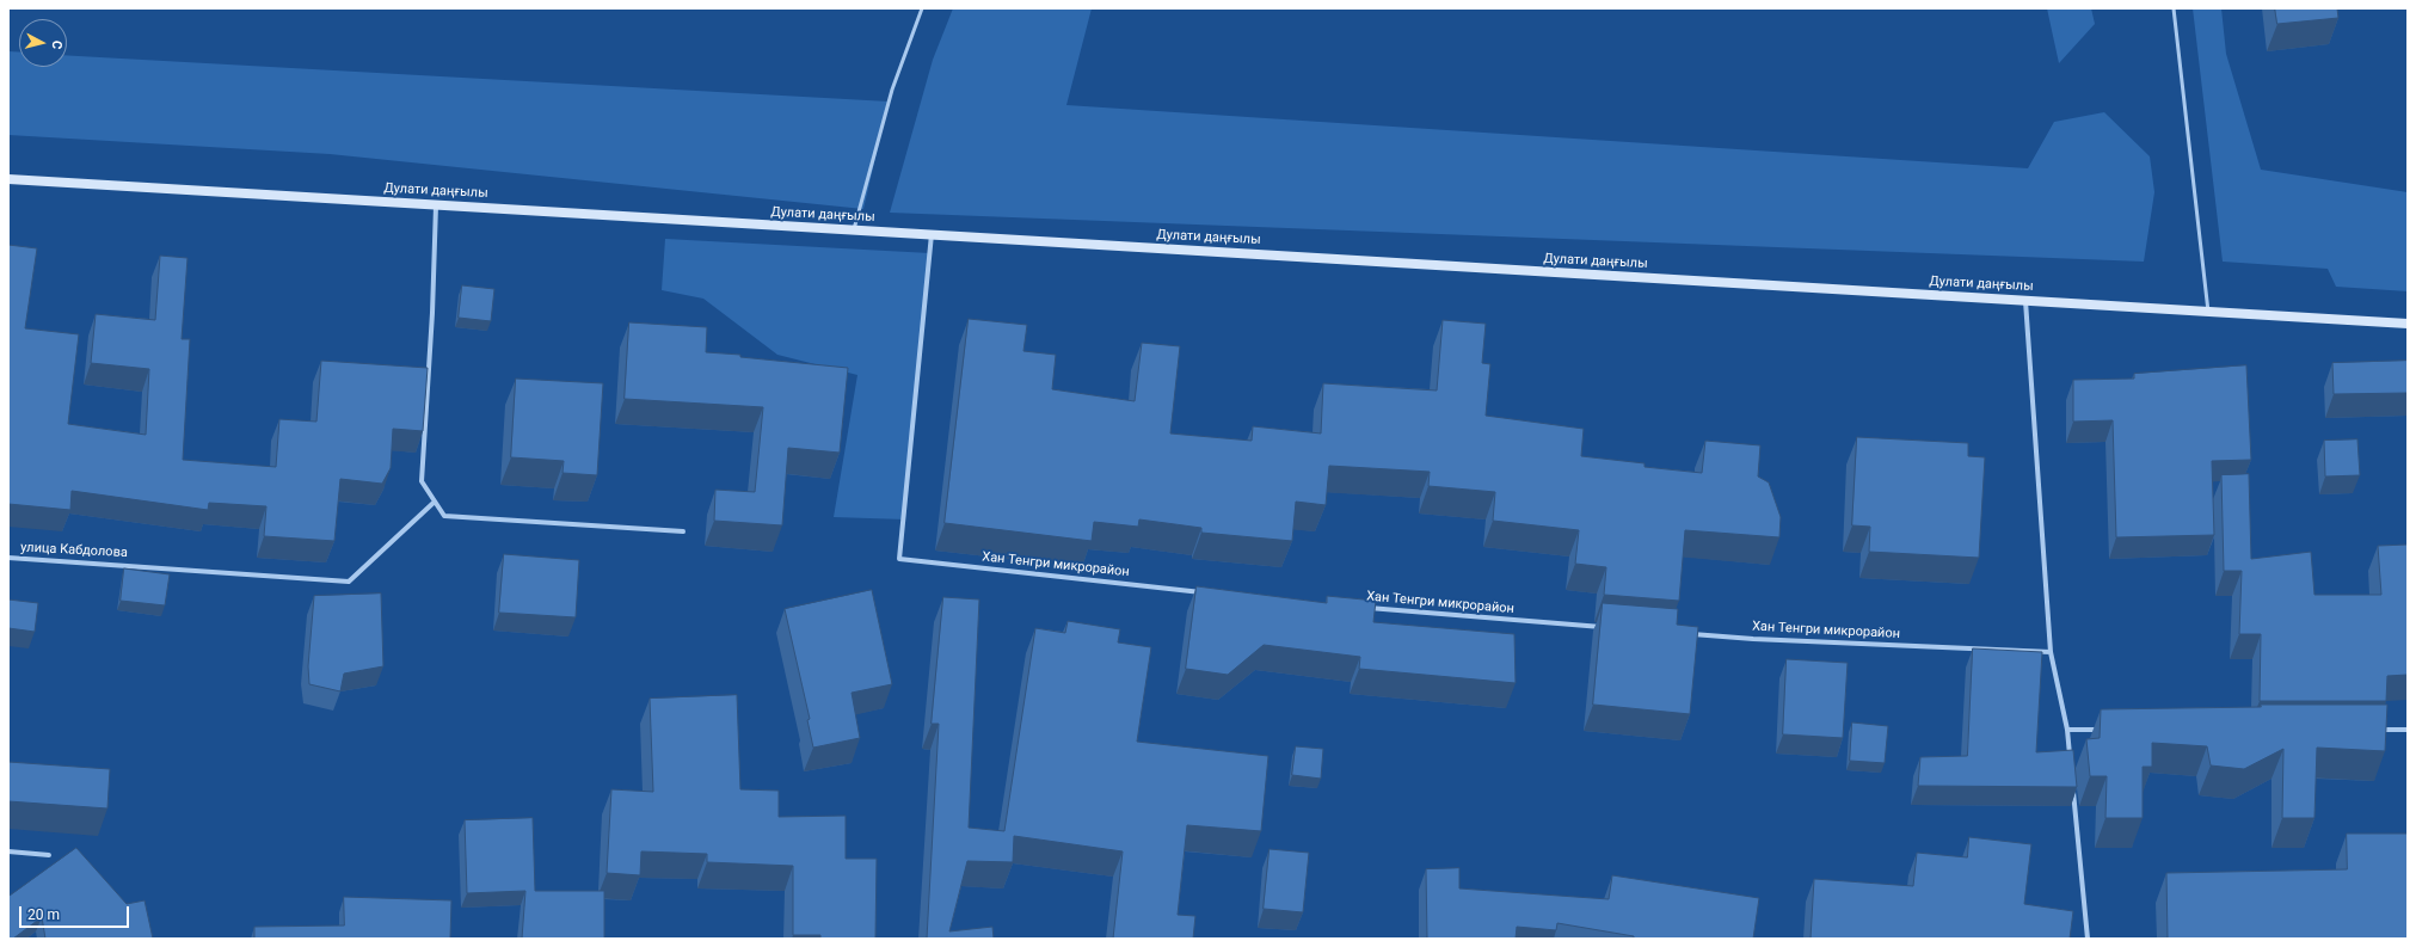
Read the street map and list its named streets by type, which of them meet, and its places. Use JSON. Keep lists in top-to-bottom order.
{
  "streets": {
    "main road": ["Дулати даңғылы"],
    "street": ["улица Кабдолова", "Хан Тенгри микрорайон"]
  },
  "crossings": [
    ["Дулати даңғылы", "Хан Тенгри микрорайон"]
  ],
  "scale_bar": "20 m",
  "north": "right"
}
